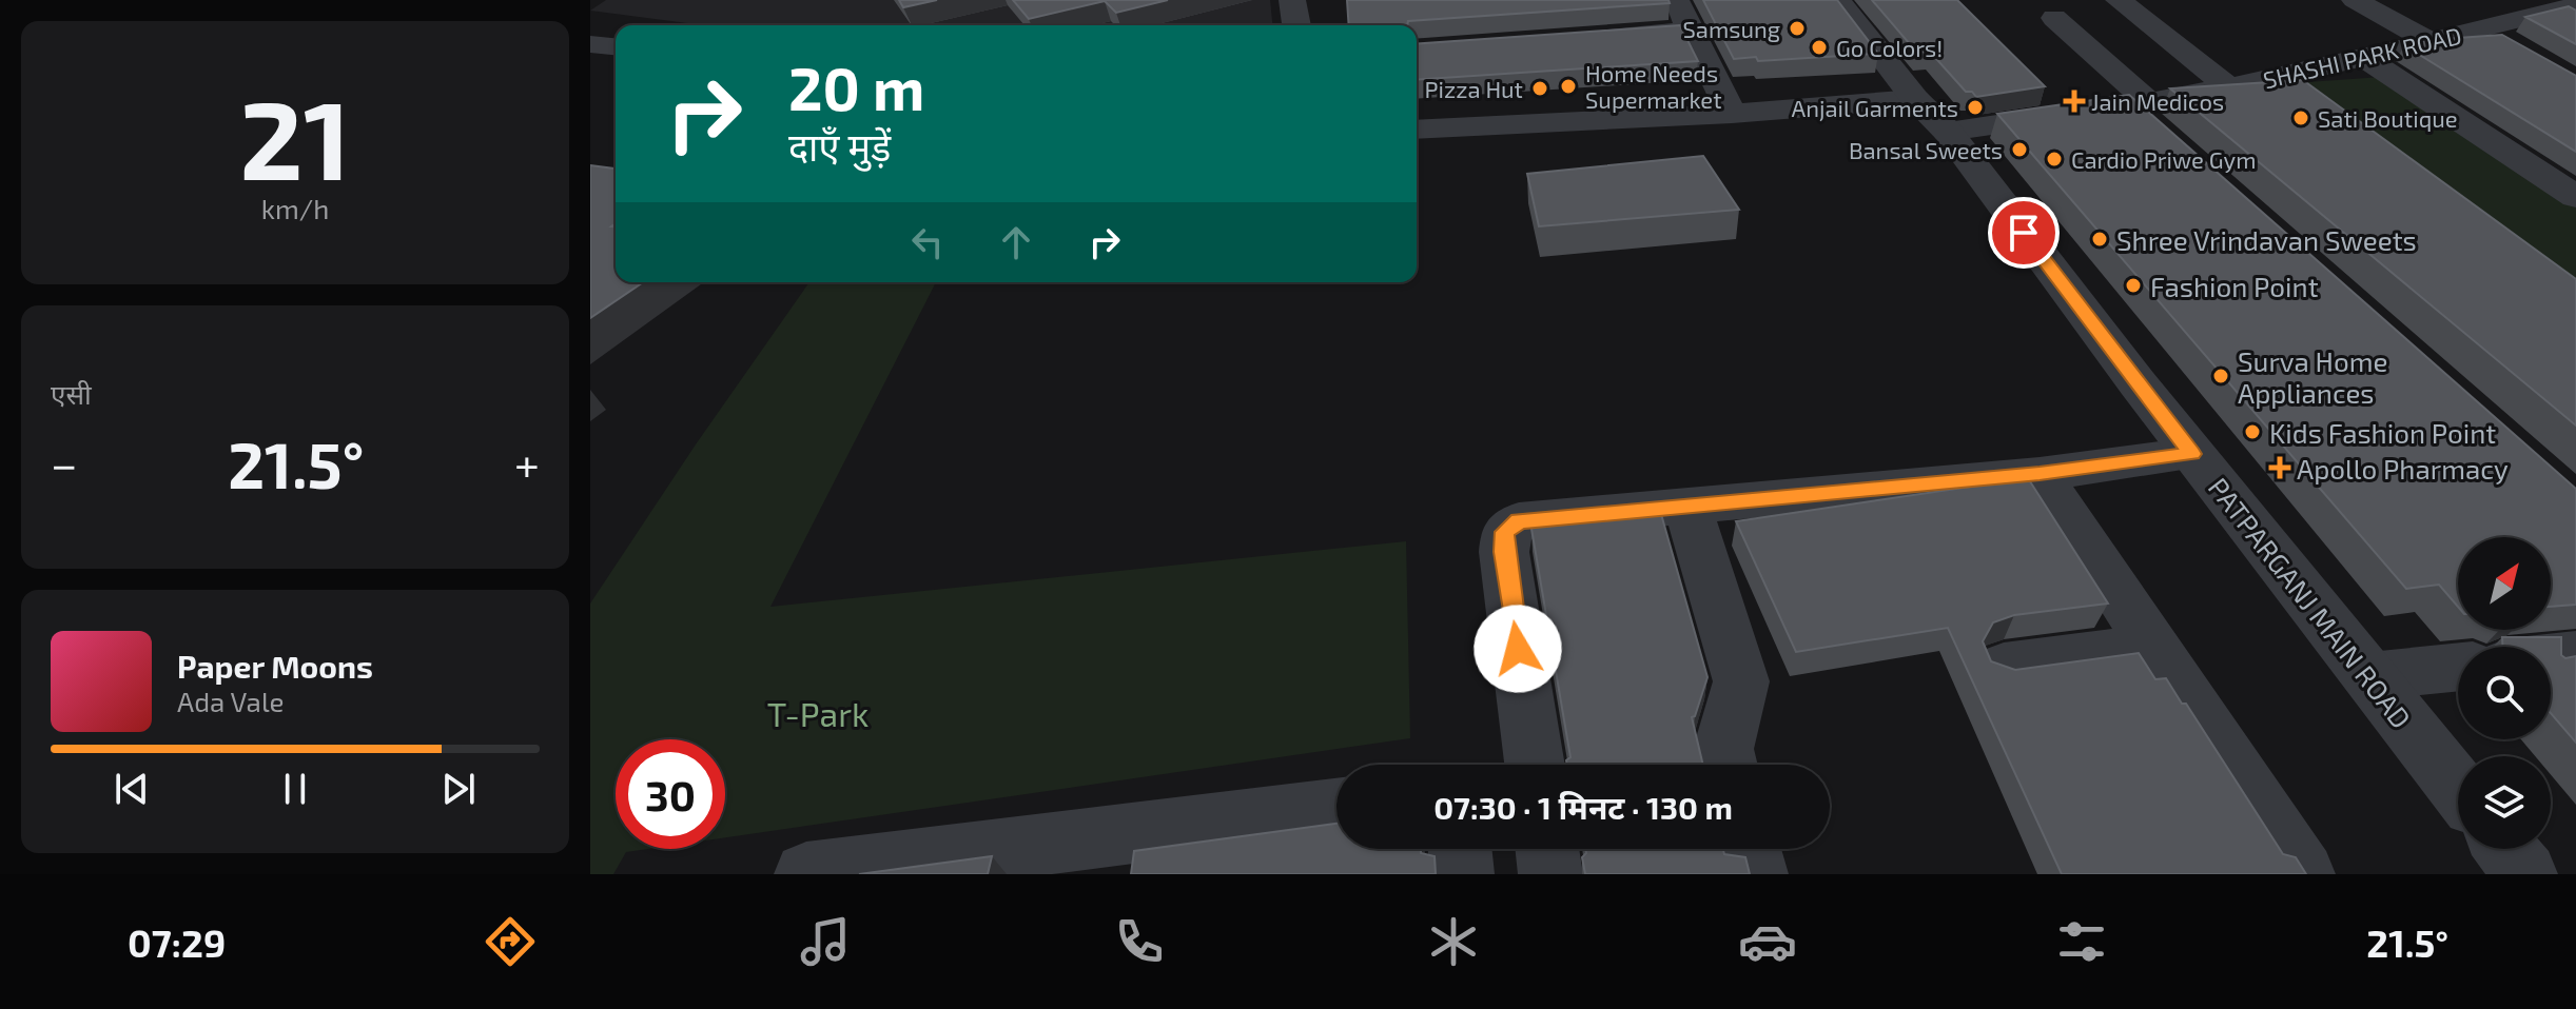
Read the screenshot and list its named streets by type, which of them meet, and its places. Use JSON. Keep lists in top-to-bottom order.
{
  "streets": {
    "street": ["SHASHI PARK ROAD", "PATPARGANJ MAIN ROAD"]
  },
  "crossings": [
    ["SHASHI PARK ROAD", "PATPARGANJ MAIN ROAD"]
  ],
  "parks": ["T-Park"],
  "places": {
    "other": [
      "Samsung",
      "Go Colors!",
      "Home Needs Supermarket",
      "Pizza Hut",
      "Anjail Garments",
      "Sati Boutique",
      "Bansal Sweets",
      "Cardio Priwe Gym",
      "Shree Vrindavan Sweets",
      "Fashion Point",
      "Surva Home Appliances",
      "Kids Fashion Point"
    ],
    "health": ["Jain Medicos", "Apollo Pharmacy"]
  },
  "north": "top right",
  "page": {
    "tile": [
      ["21", "km/h"],
      "एसी"
    ],
    "turn": ["20 m", "दाएँ मुड़ें"],
    "heat": ["−", "21.5°", "+"],
    "song": ["Paper Moons", "Ada Vale"],
    "limit": "30",
    "trip": "07:30 · 1 मिनट · 130 m",
    "tabs": ["07:29", "21.5°"]
  }
}
